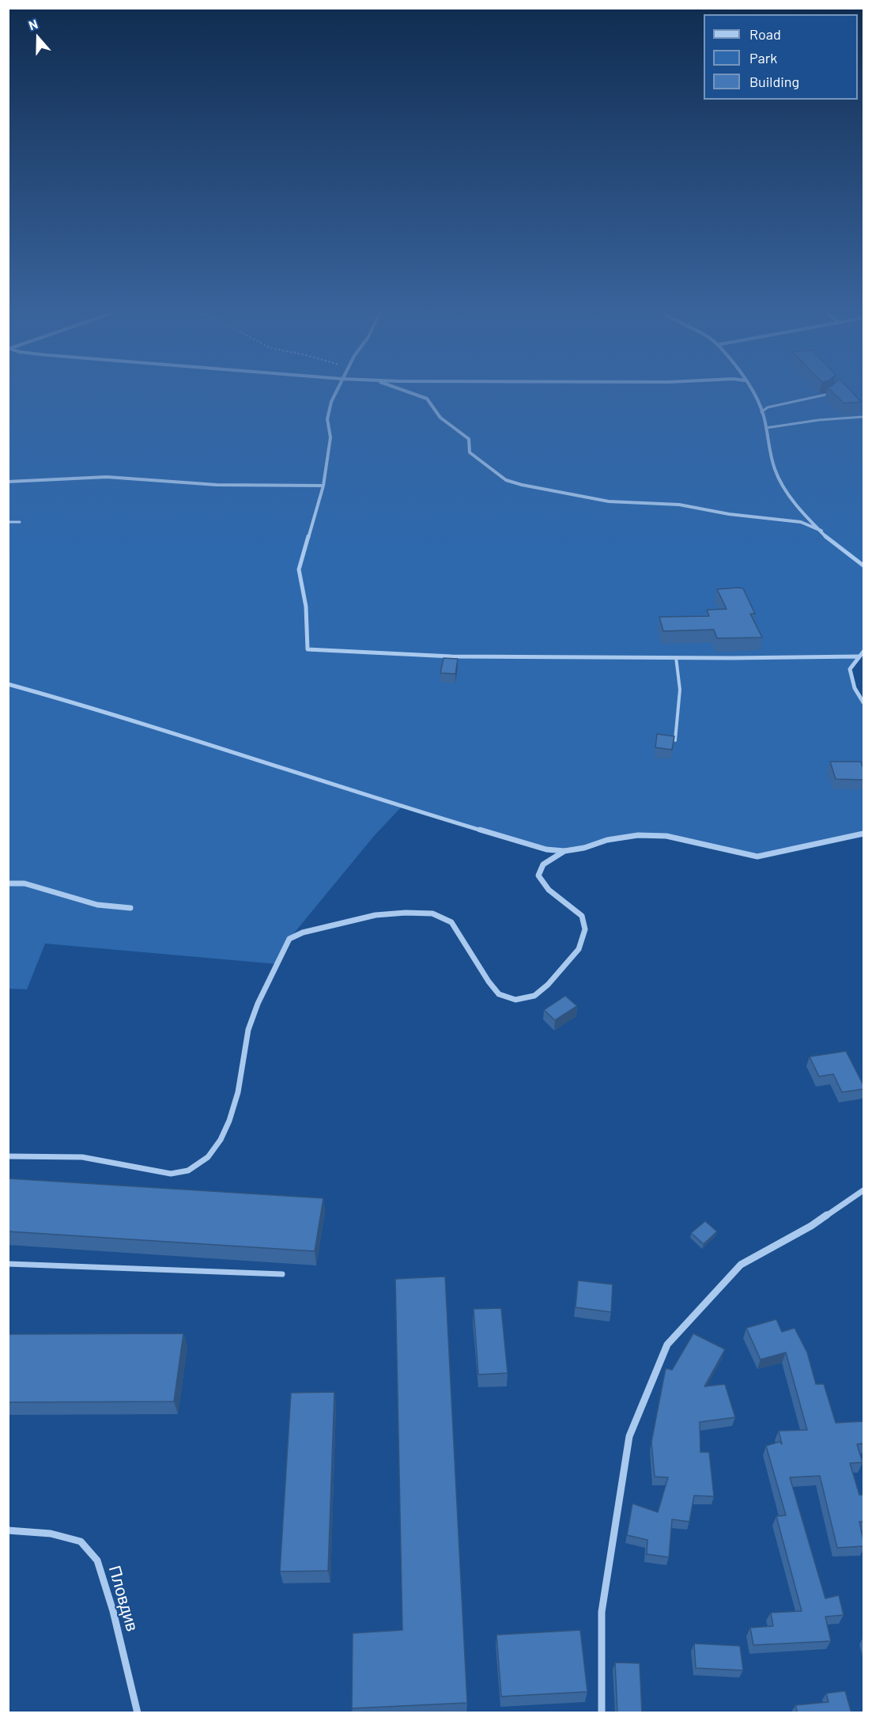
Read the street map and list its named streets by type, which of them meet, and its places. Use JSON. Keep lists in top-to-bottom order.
{
  "streets": {
    "street": ["Пловдив"]
  },
  "legend": ["Road", "Park", "Building"],
  "north": "top"
}
